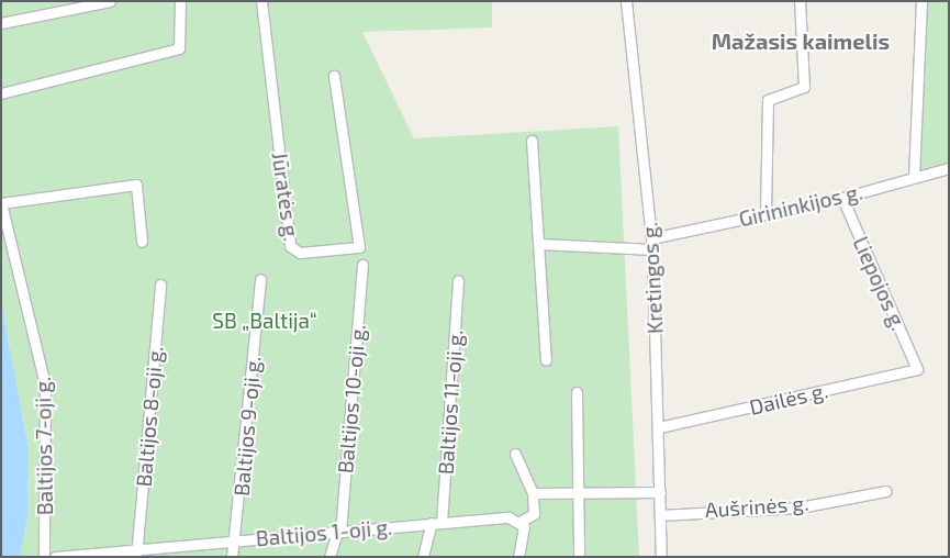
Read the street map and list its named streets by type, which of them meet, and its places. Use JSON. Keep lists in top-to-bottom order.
{
  "streets": {
    "street": [
      "Jūratės g.",
      "Girininkijos g.",
      "Kretingos g.",
      "Liepojos g.",
      "Baltijos 10-oji g.",
      "Dailės g.",
      "Baltijos 11-oji g.",
      "Baltijos 8-oji g.",
      "Baltijos 9-oji g.",
      "Baltijos 7-oji g.",
      "Aušrinės g.",
      "Baltijos 1-oji g."
    ]
  },
  "crossings": [
    ["Girininkijos g.", "Kretingos g."],
    ["Girininkijos g.", "Liepojos g."],
    ["Kretingos g.", "Dailės g."],
    ["Kretingos g.", "Aušrinės g."],
    ["Liepojos g.", "Dailės g."],
    ["Baltijos 10-oji g.", "Baltijos 1-oji g."],
    ["Baltijos 11-oji g.", "Baltijos 1-oji g."],
    ["Baltijos 8-oji g.", "Baltijos 1-oji g."],
    ["Baltijos 9-oji g.", "Baltijos 1-oji g."]
  ],
  "districts": ["Mažasis kaimelis"],
  "parks": ["SB „Baltija“"]
}
